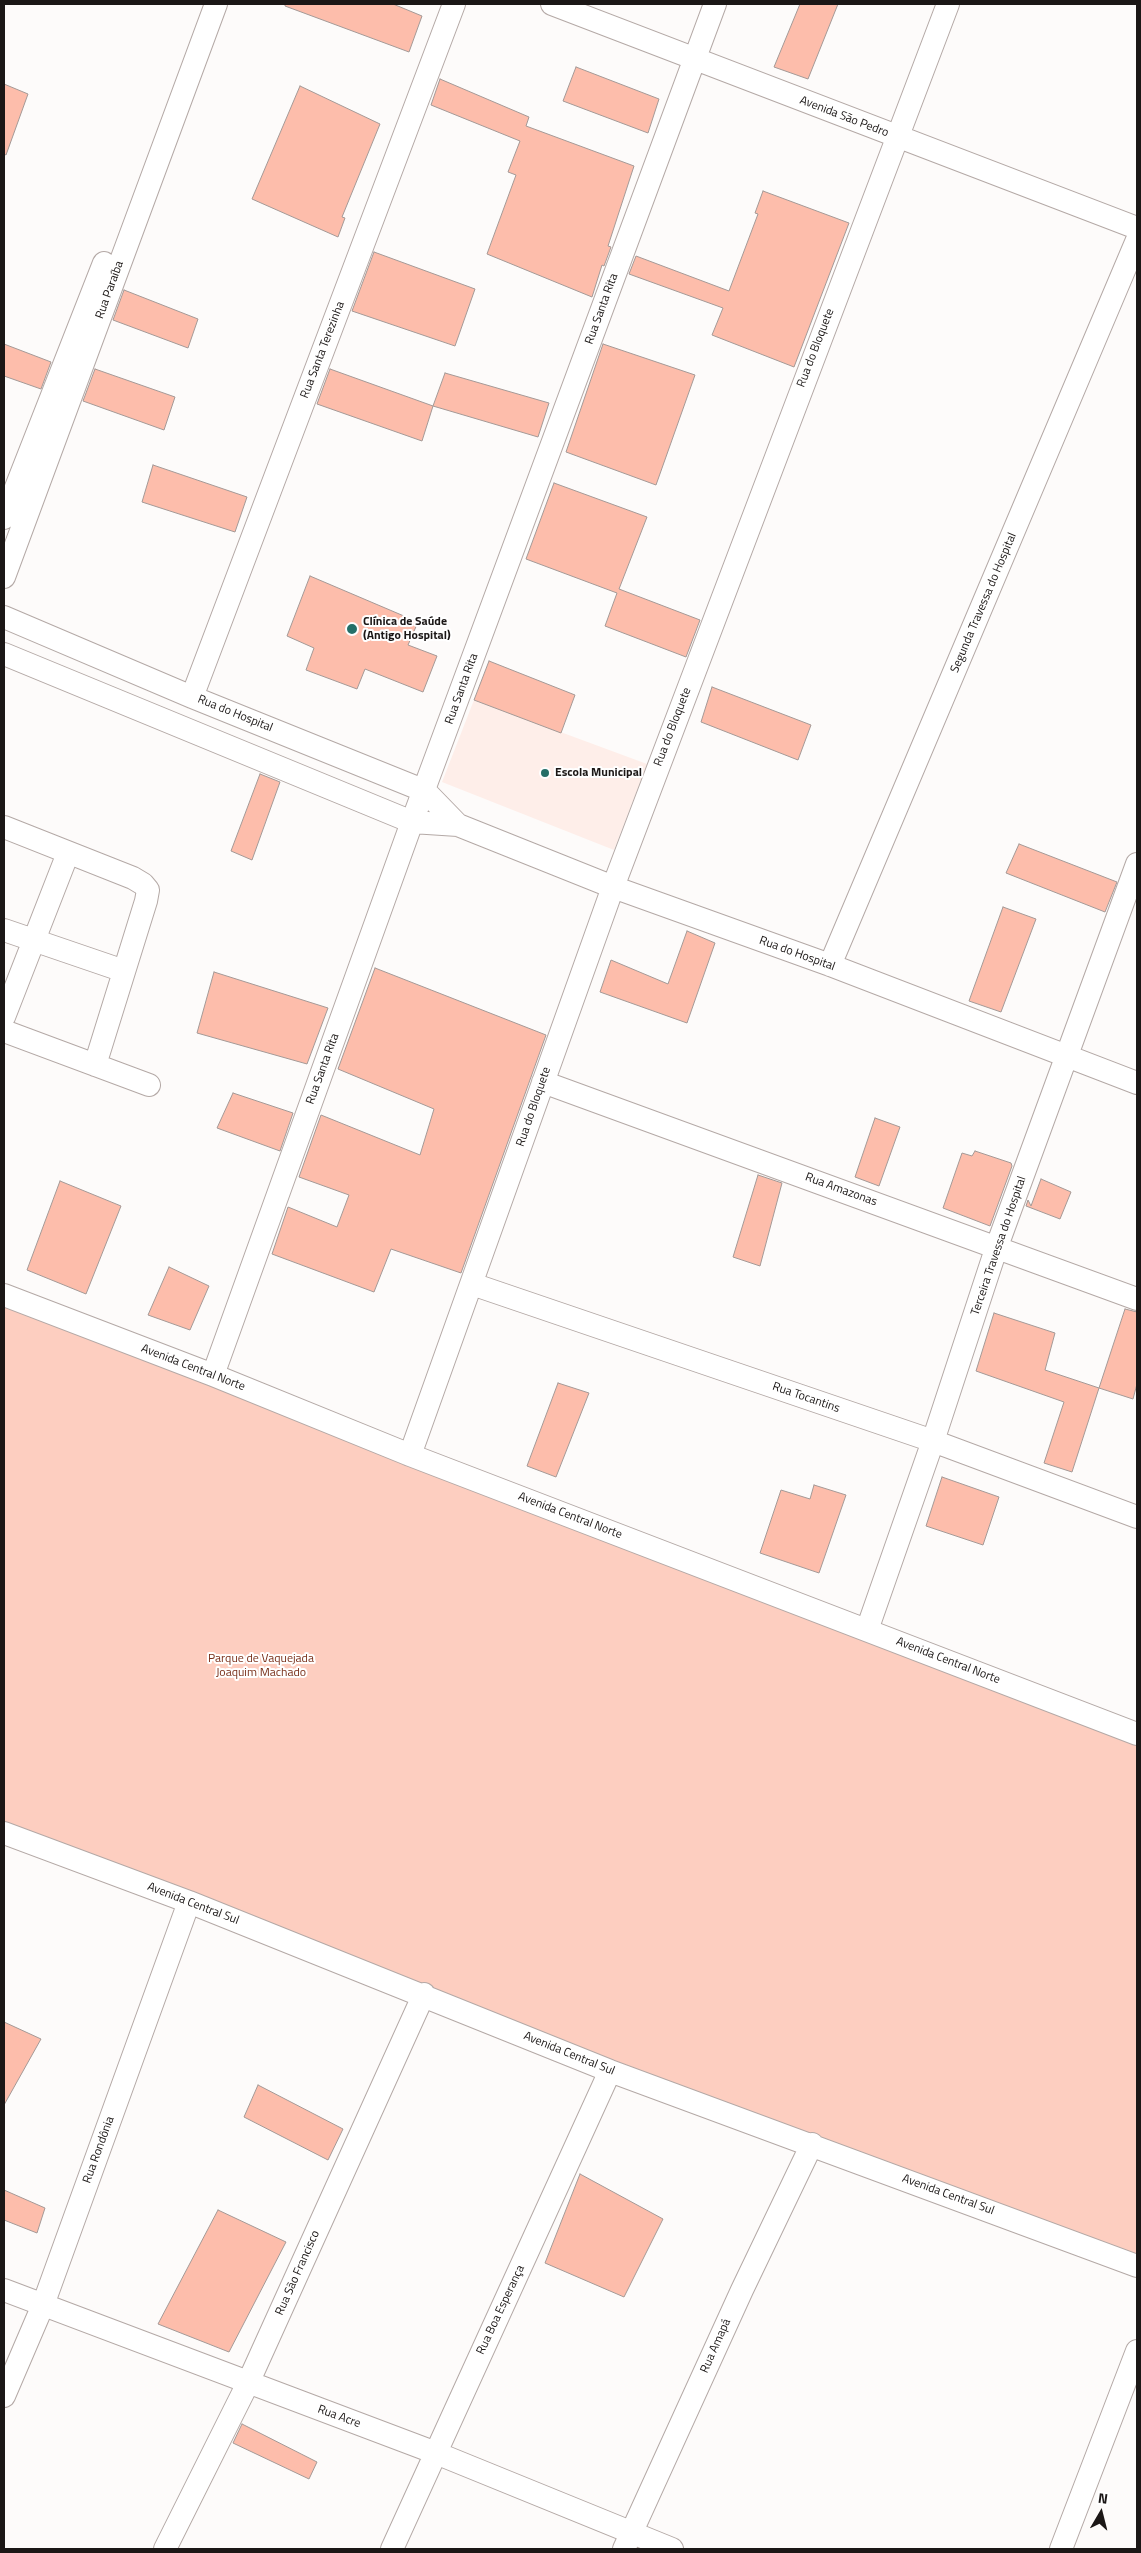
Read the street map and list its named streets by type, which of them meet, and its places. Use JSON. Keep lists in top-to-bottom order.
{
  "streets": {
    "street": [
      "Avenida São Pedro",
      "Rua Paraíba",
      "Rua Santa Rita",
      "Rua do Bloquete",
      "Rua Santa Terezinha",
      "Segunda Travessa do Hospital",
      "Rua do Hospital",
      "Rua Amazonas",
      "Terceira Travessa do Hospital",
      "Avenida Central Norte",
      "Rua Tocantins",
      "Avenida Central Sul",
      "Rua Rondônia",
      "Rua São Francisco",
      "Rua Boa Esperança",
      "Rua Amapá",
      "Rua Acre"
    ]
  },
  "crossings": [
    ["Avenida São Pedro", "Rua Santa Rita"],
    ["Avenida São Pedro", "Rua do Bloquete"],
    ["Rua Santa Rita", "Rua do Hospital"],
    ["Rua Santa Rita", "Avenida Central Norte"],
    ["Rua do Bloquete", "Rua do Hospital"],
    ["Rua do Bloquete", "Rua Amazonas"],
    ["Rua do Bloquete", "Avenida Central Norte"],
    ["Rua do Bloquete", "Rua Tocantins"],
    ["Rua Santa Terezinha", "Rua do Hospital"],
    ["Segunda Travessa do Hospital", "Rua do Hospital"],
    ["Rua do Hospital", "Terceira Travessa do Hospital"],
    ["Rua Amazonas", "Terceira Travessa do Hospital"],
    ["Terceira Travessa do Hospital", "Avenida Central Norte"],
    ["Terceira Travessa do Hospital", "Rua Tocantins"],
    ["Avenida Central Sul", "Rua Rondônia"],
    ["Avenida Central Sul", "Rua São Francisco"],
    ["Avenida Central Sul", "Rua Boa Esperança"],
    ["Avenida Central Sul", "Rua Amapá"],
    ["Rua Rondônia", "Rua Acre"],
    ["Rua São Francisco", "Rua Acre"],
    ["Rua Boa Esperança", "Rua Acre"],
    ["Rua Amapá", "Rua Acre"]
  ],
  "parks": ["Parque de Vaquejada Joaquim Machado"],
  "places": ["Clínica de Saúde (Antigo Hospital)", "Escola Municipal"],
  "north": "top"
}
